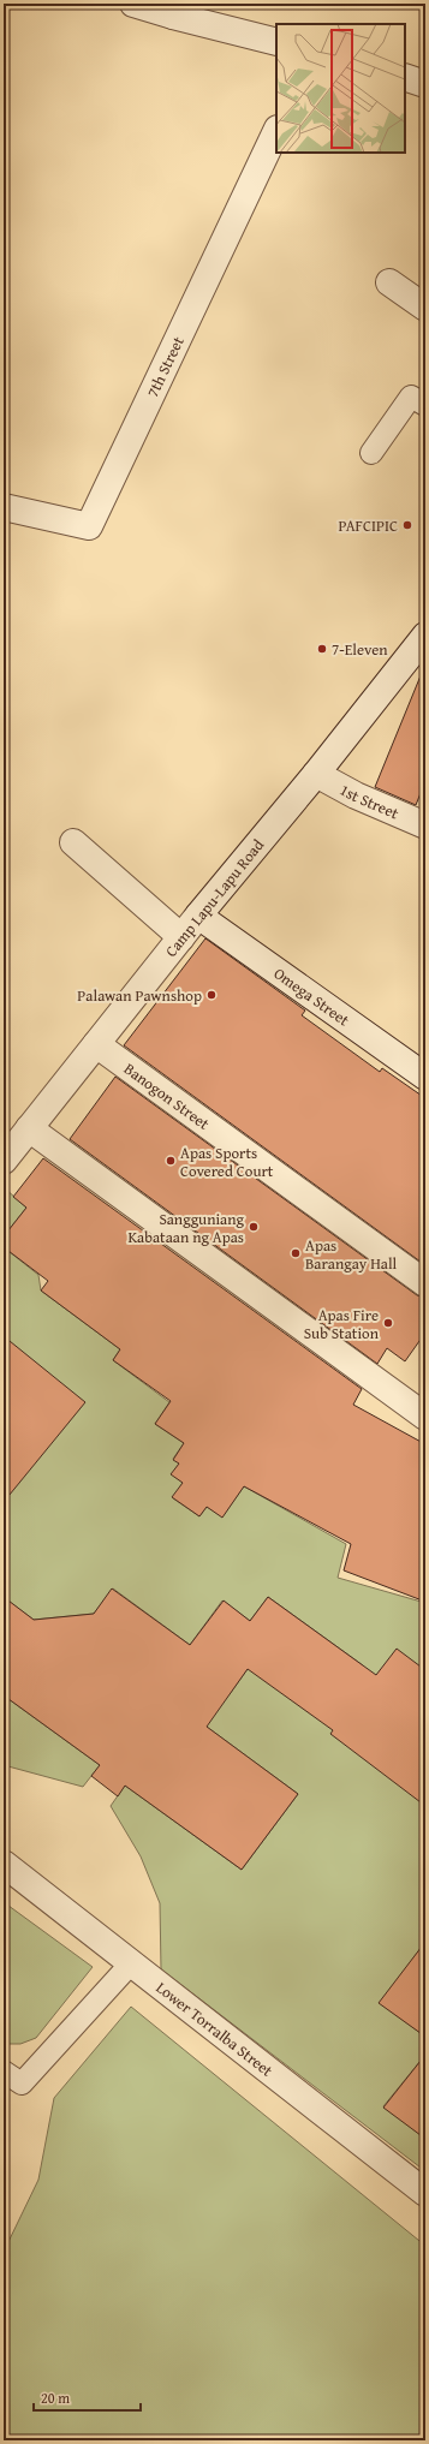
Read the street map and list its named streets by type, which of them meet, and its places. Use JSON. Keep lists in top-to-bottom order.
{
  "streets": {
    "street": [
      "7th Street",
      "1st Street",
      "Camp Lapu-Lapu Road",
      "Omega Street",
      "Banogon Street",
      "Lower Torralba Street"
    ]
  },
  "crossings": [
    ["1st Street", "Camp Lapu-Lapu Road"],
    ["Camp Lapu-Lapu Road", "Omega Street"],
    ["Camp Lapu-Lapu Road", "Banogon Street"]
  ],
  "places": [
    "PAFCIPIC",
    "7-Eleven",
    "Palawan Pawnshop",
    "Apas Sports Covered Court",
    "Sangguniang Kabataan ng Apas",
    "Apas Barangay Hall",
    "Apas Fire Sub Station"
  ],
  "scale_bar": "20 m"
}
